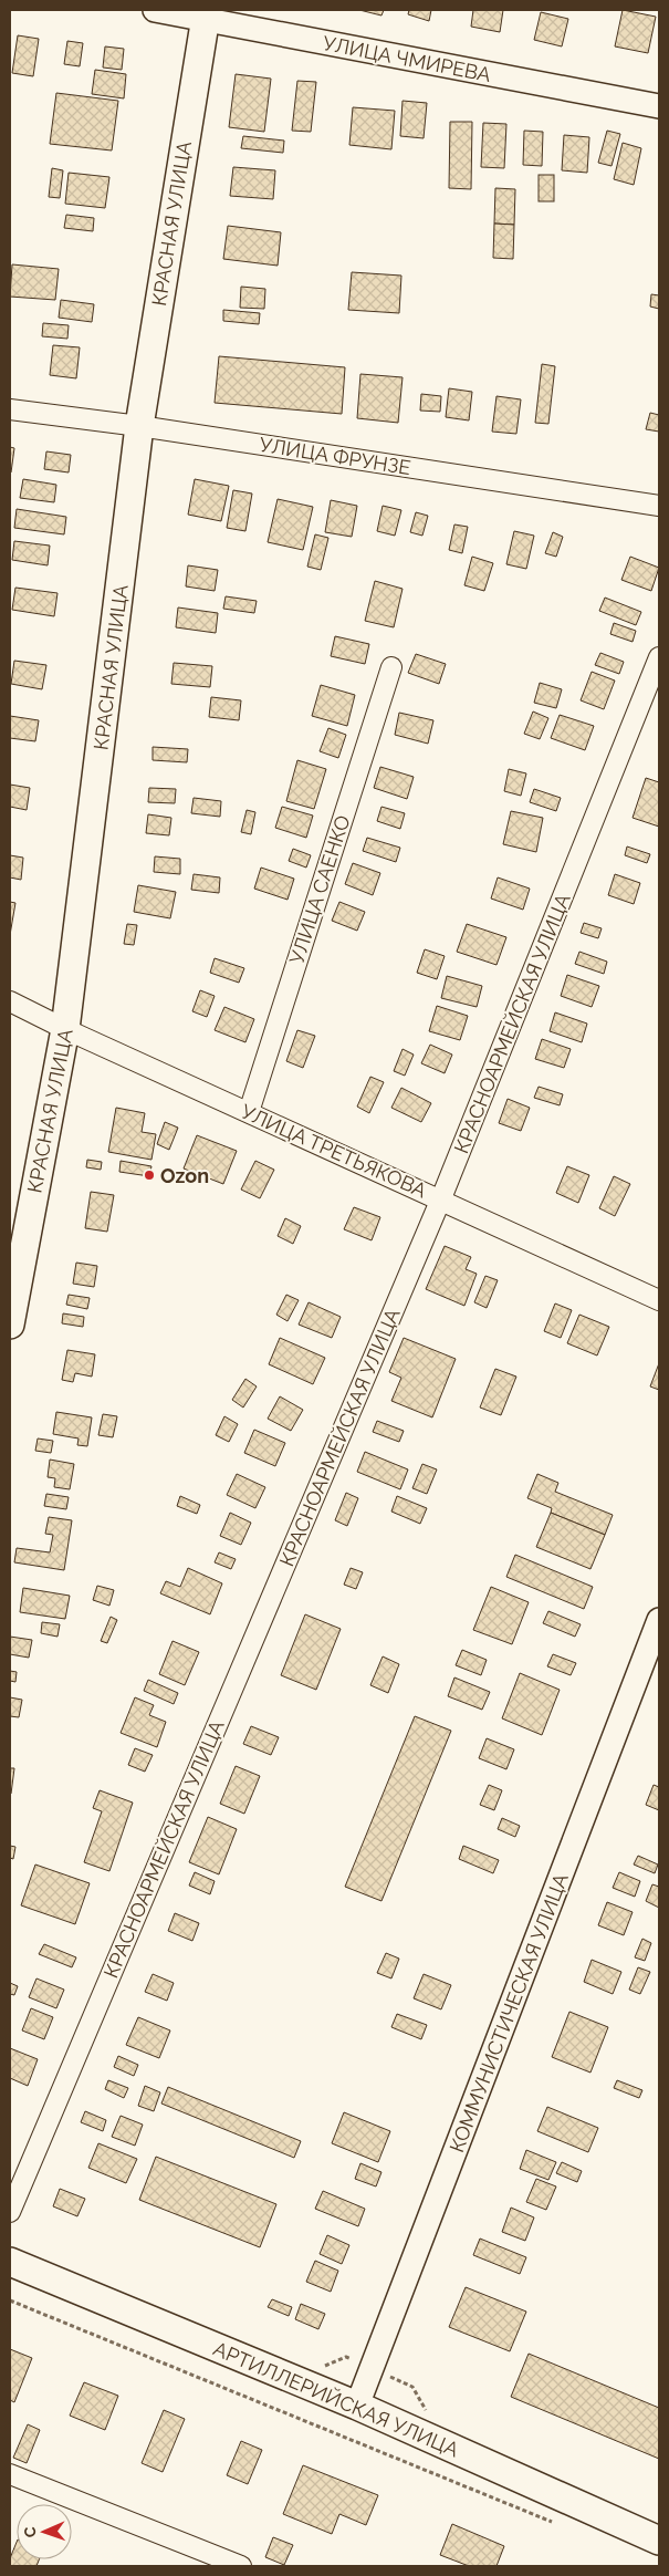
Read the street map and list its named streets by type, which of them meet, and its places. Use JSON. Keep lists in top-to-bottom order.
{
  "streets": {
    "main road": ["КРАСНАЯ УЛИЦА", "АРТИЛЛЕРИЙСКАЯ УЛИЦА"],
    "street": [
      "УЛИЦА ЧМИРЕВА",
      "УЛИЦА ФРУНЗЕ",
      "УЛИЦА САЕНКО",
      "КРАСНОАРМЕЙСКАЯ УЛИЦА",
      "УЛИЦА ТРЕТЬЯКОВА",
      "КОММУНИСТИЧЕСКАЯ УЛИЦА"
    ]
  },
  "crossings": [
    ["УЛИЦА ЧМИРЕВА", "КРАСНАЯ УЛИЦА"],
    ["КРАСНАЯ УЛИЦА", "УЛИЦА ФРУНЗЕ"],
    ["КРАСНАЯ УЛИЦА", "УЛИЦА ТРЕТЬЯКОВА"],
    ["УЛИЦА САЕНКО", "УЛИЦА ТРЕТЬЯКОВА"],
    ["КРАСНОАРМЕЙСКАЯ УЛИЦА", "УЛИЦА ТРЕТЬЯКОВА"],
    ["КОММУНИСТИЧЕСКАЯ УЛИЦА", "АРТИЛЛЕРИЙСКАЯ УЛИЦА"]
  ],
  "places": ["Ozon"],
  "north": "left"
}
